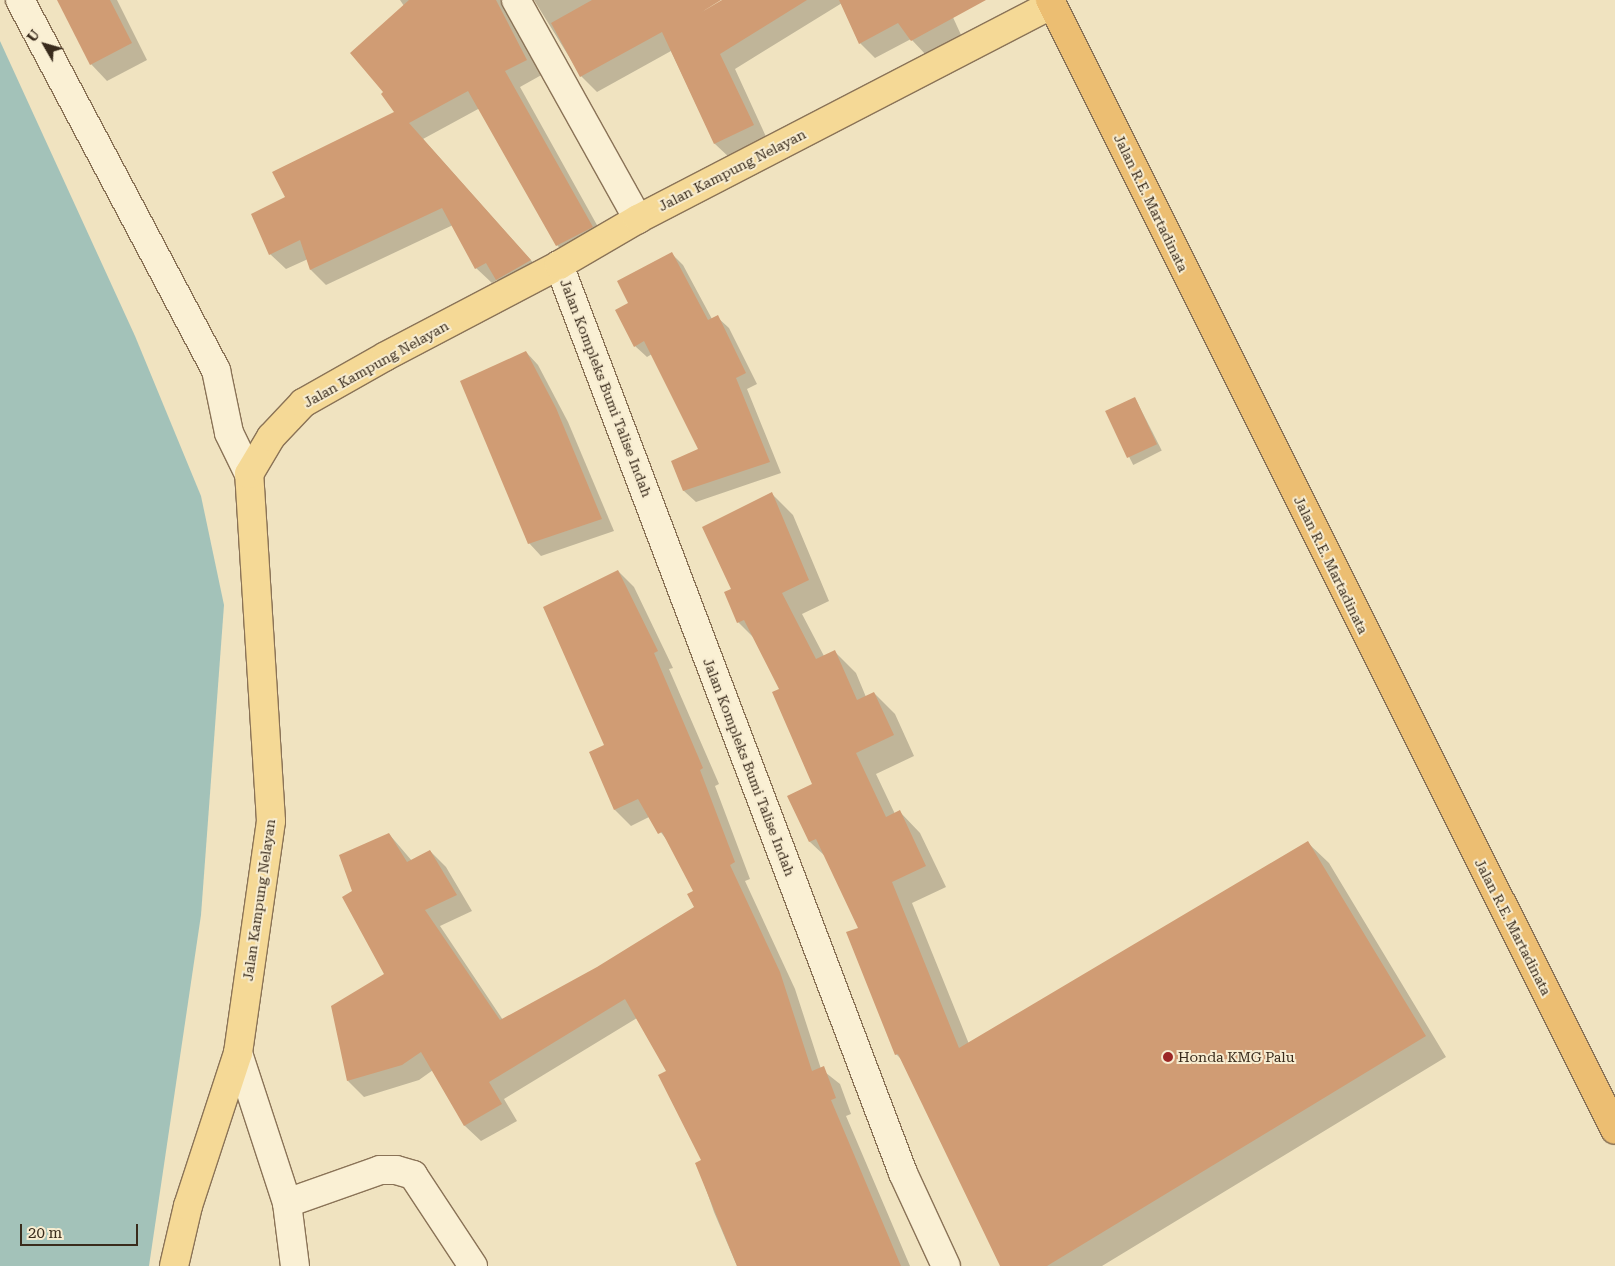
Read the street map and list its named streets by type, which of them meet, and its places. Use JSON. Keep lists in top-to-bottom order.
{
  "streets": {
    "highway": ["Jalan R.E. Martadinata"],
    "main road": ["Jalan Kampung Nelayan"],
    "street": ["Jalan Kompleks Bumi Talise Indah"]
  },
  "crossings": [
    ["Jalan Kampung Nelayan", "Jalan R.E. Martadinata"],
    ["Jalan Kampung Nelayan", "Jalan Kompleks Bumi Talise Indah"]
  ],
  "places": ["Honda KMG Palu"],
  "scale_bar": "20 m",
  "north": "top left"
}
